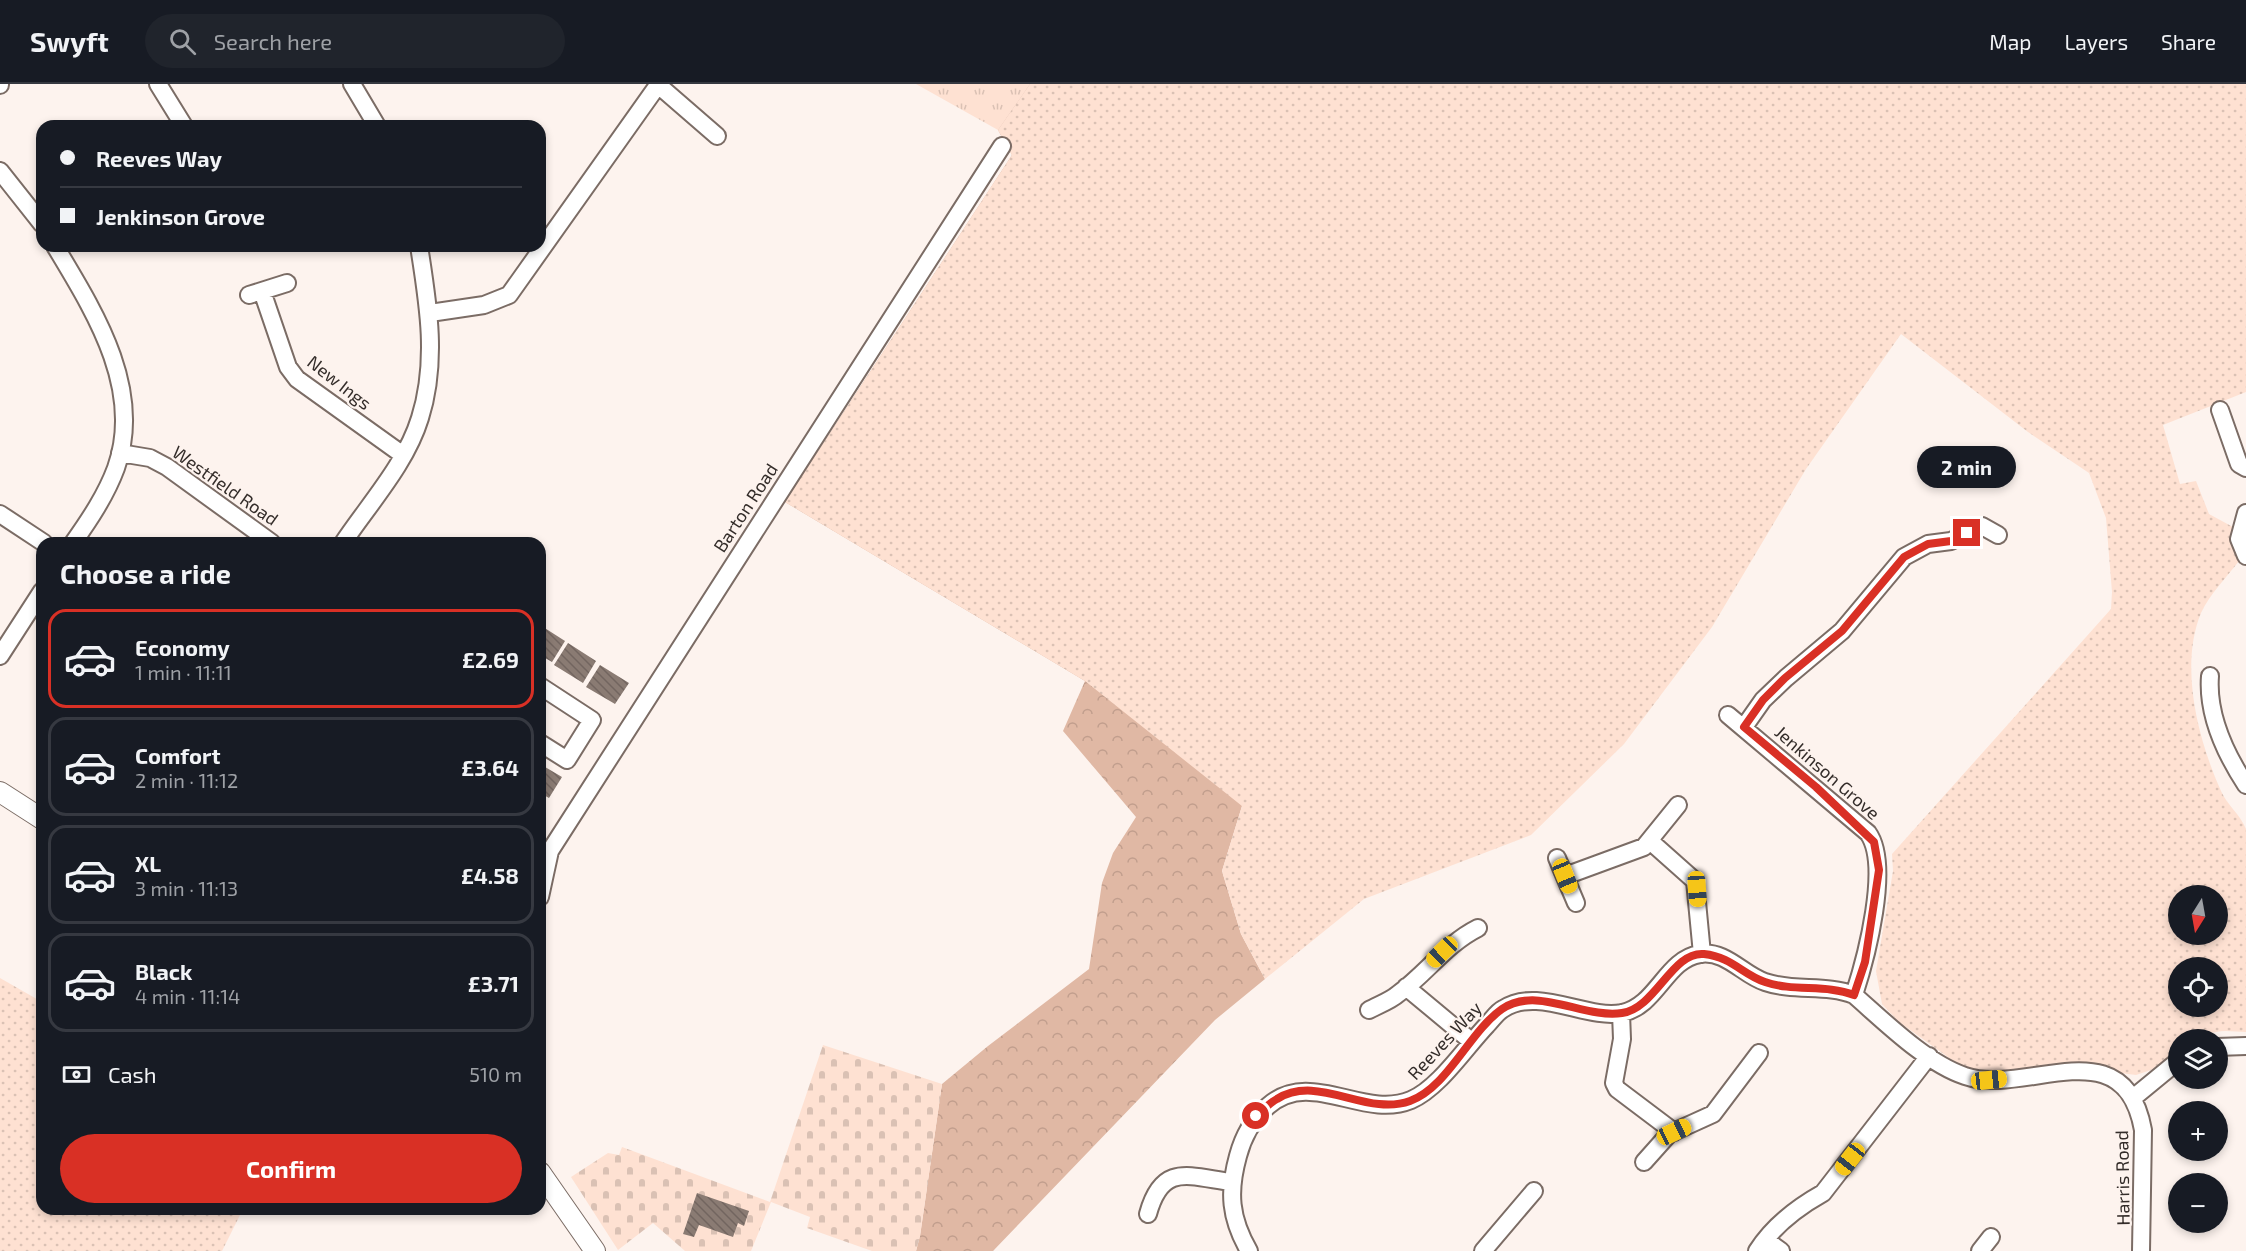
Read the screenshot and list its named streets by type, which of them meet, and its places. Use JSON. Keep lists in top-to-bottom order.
{
  "streets": {
    "street": [
      "New Ings",
      "Westfield Road",
      "Barton Road",
      "Jenkinson Grove",
      "Reeves Way",
      "Harris Road"
    ]
  },
  "north": "bottom",
  "page": {
    "header": "Swyft",
    "search": "Search here",
    "nav": ["Map", "Layers", "Share"],
    "banner": ["Reeves Way", "Jenkinson Grove"],
    "bubble": "2 min",
    "heading": "Choose a ride",
    "list": [
      {
        "name": "Economy",
        "note": "1 min · 11:11",
        "value": "£2.69"
      },
      {
        "name": "Comfort",
        "note": "2 min · 11:12",
        "value": "£3.64"
      },
      {
        "name": "XL",
        "note": "3 min · 11:13",
        "value": "£4.58"
      },
      {
        "name": "Black",
        "note": "4 min · 11:14",
        "value": "£3.71"
      }
    ],
    "map_buttons": ["+", "−"],
    "pay": ["Cash", "510 m"],
    "buttons": "Confirm"
  }
}
